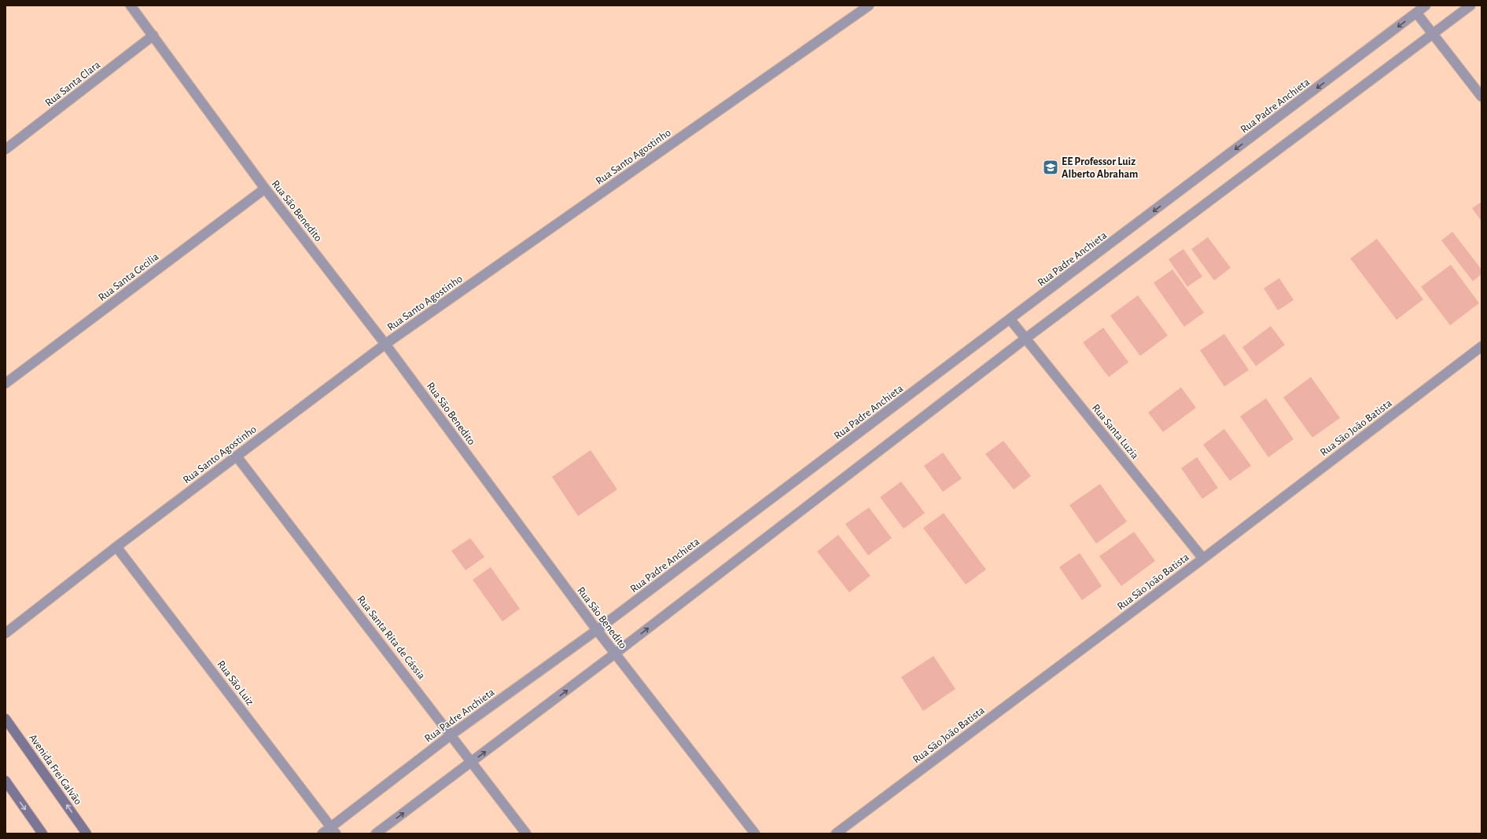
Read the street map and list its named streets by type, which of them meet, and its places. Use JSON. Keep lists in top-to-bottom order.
{
  "streets": {
    "street": [
      "Rua Santa Clara",
      "Rua Padre Anchieta",
      "Rua Santo Agostinho",
      "Rua São Benedito",
      "Rua Santa Cecilia",
      "Rua São João Batista",
      "Rua Santa Luzia",
      "Rua Santa Rita de Cássia",
      "Rua São Luiz",
      "Avenida Frei Galvão"
    ]
  },
  "crossings": [
    ["Rua Santa Clara", "Rua São Benedito"],
    ["Rua Padre Anchieta", "Rua São Benedito"],
    ["Rua Padre Anchieta", "Rua Santa Luzia"],
    ["Rua Padre Anchieta", "Rua Santa Rita de Cássia"],
    ["Rua Padre Anchieta", "Rua São Luiz"],
    ["Rua Santo Agostinho", "Rua São Benedito"],
    ["Rua Santo Agostinho", "Rua Santa Rita de Cássia"],
    ["Rua Santo Agostinho", "Rua São Luiz"],
    ["Rua São Benedito", "Rua Santa Cecilia"],
    ["Rua São João Batista", "Rua Santa Luzia"]
  ],
  "places": {
    "school or university": ["EE Professor Luiz Alberto Abraham"]
  }
}
